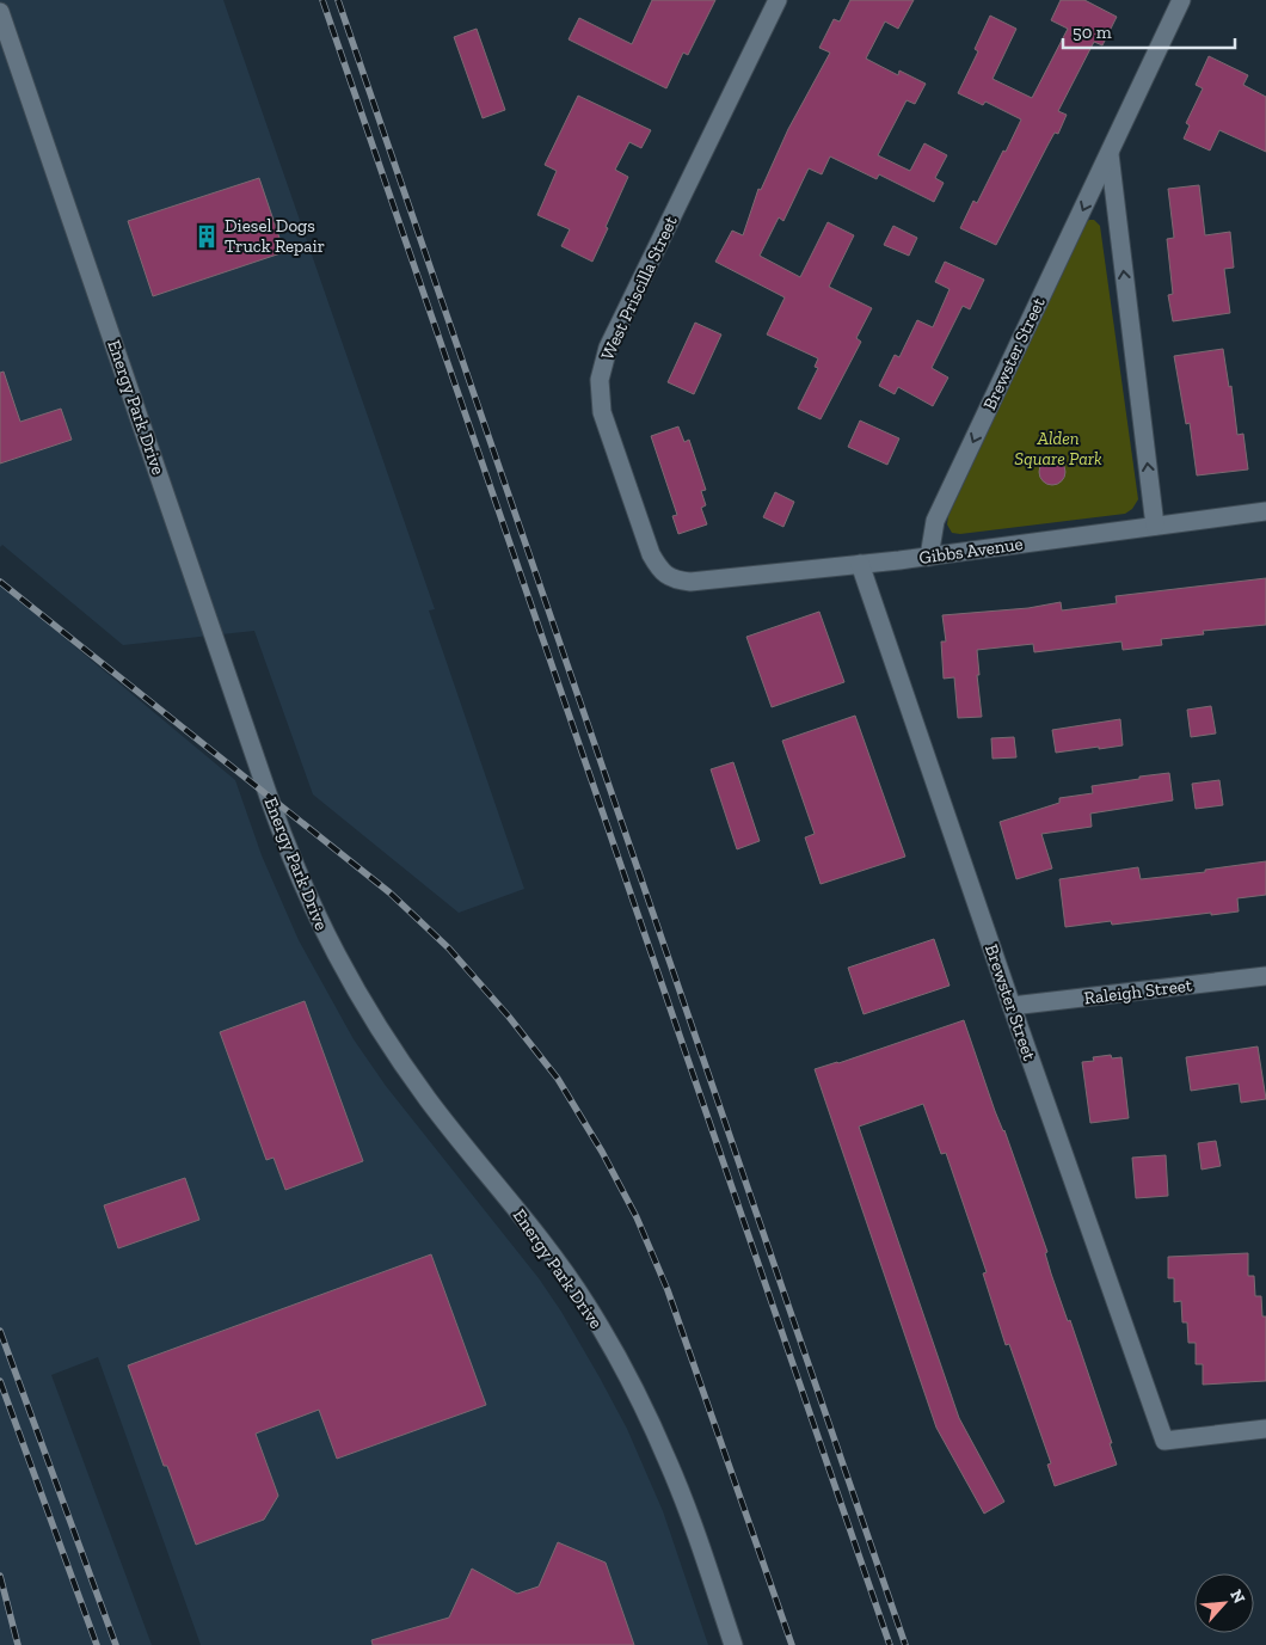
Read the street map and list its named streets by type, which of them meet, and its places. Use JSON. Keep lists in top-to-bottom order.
{
  "streets": {
    "street": [
      "West Priscilla Street",
      "Brewster Street",
      "Energy Park Drive",
      "Gibbs Avenue",
      "Raleigh Street"
    ]
  },
  "crossings": [
    ["West Priscilla Street", "Gibbs Avenue"],
    ["Brewster Street", "Gibbs Avenue"],
    ["Brewster Street", "Raleigh Street"]
  ],
  "parks": ["Alden Square Park"],
  "places": {
    "building": ["Diesel Dogs Truck Repair"]
  },
  "scale_bar": "50 m",
  "north": "top right"
}
